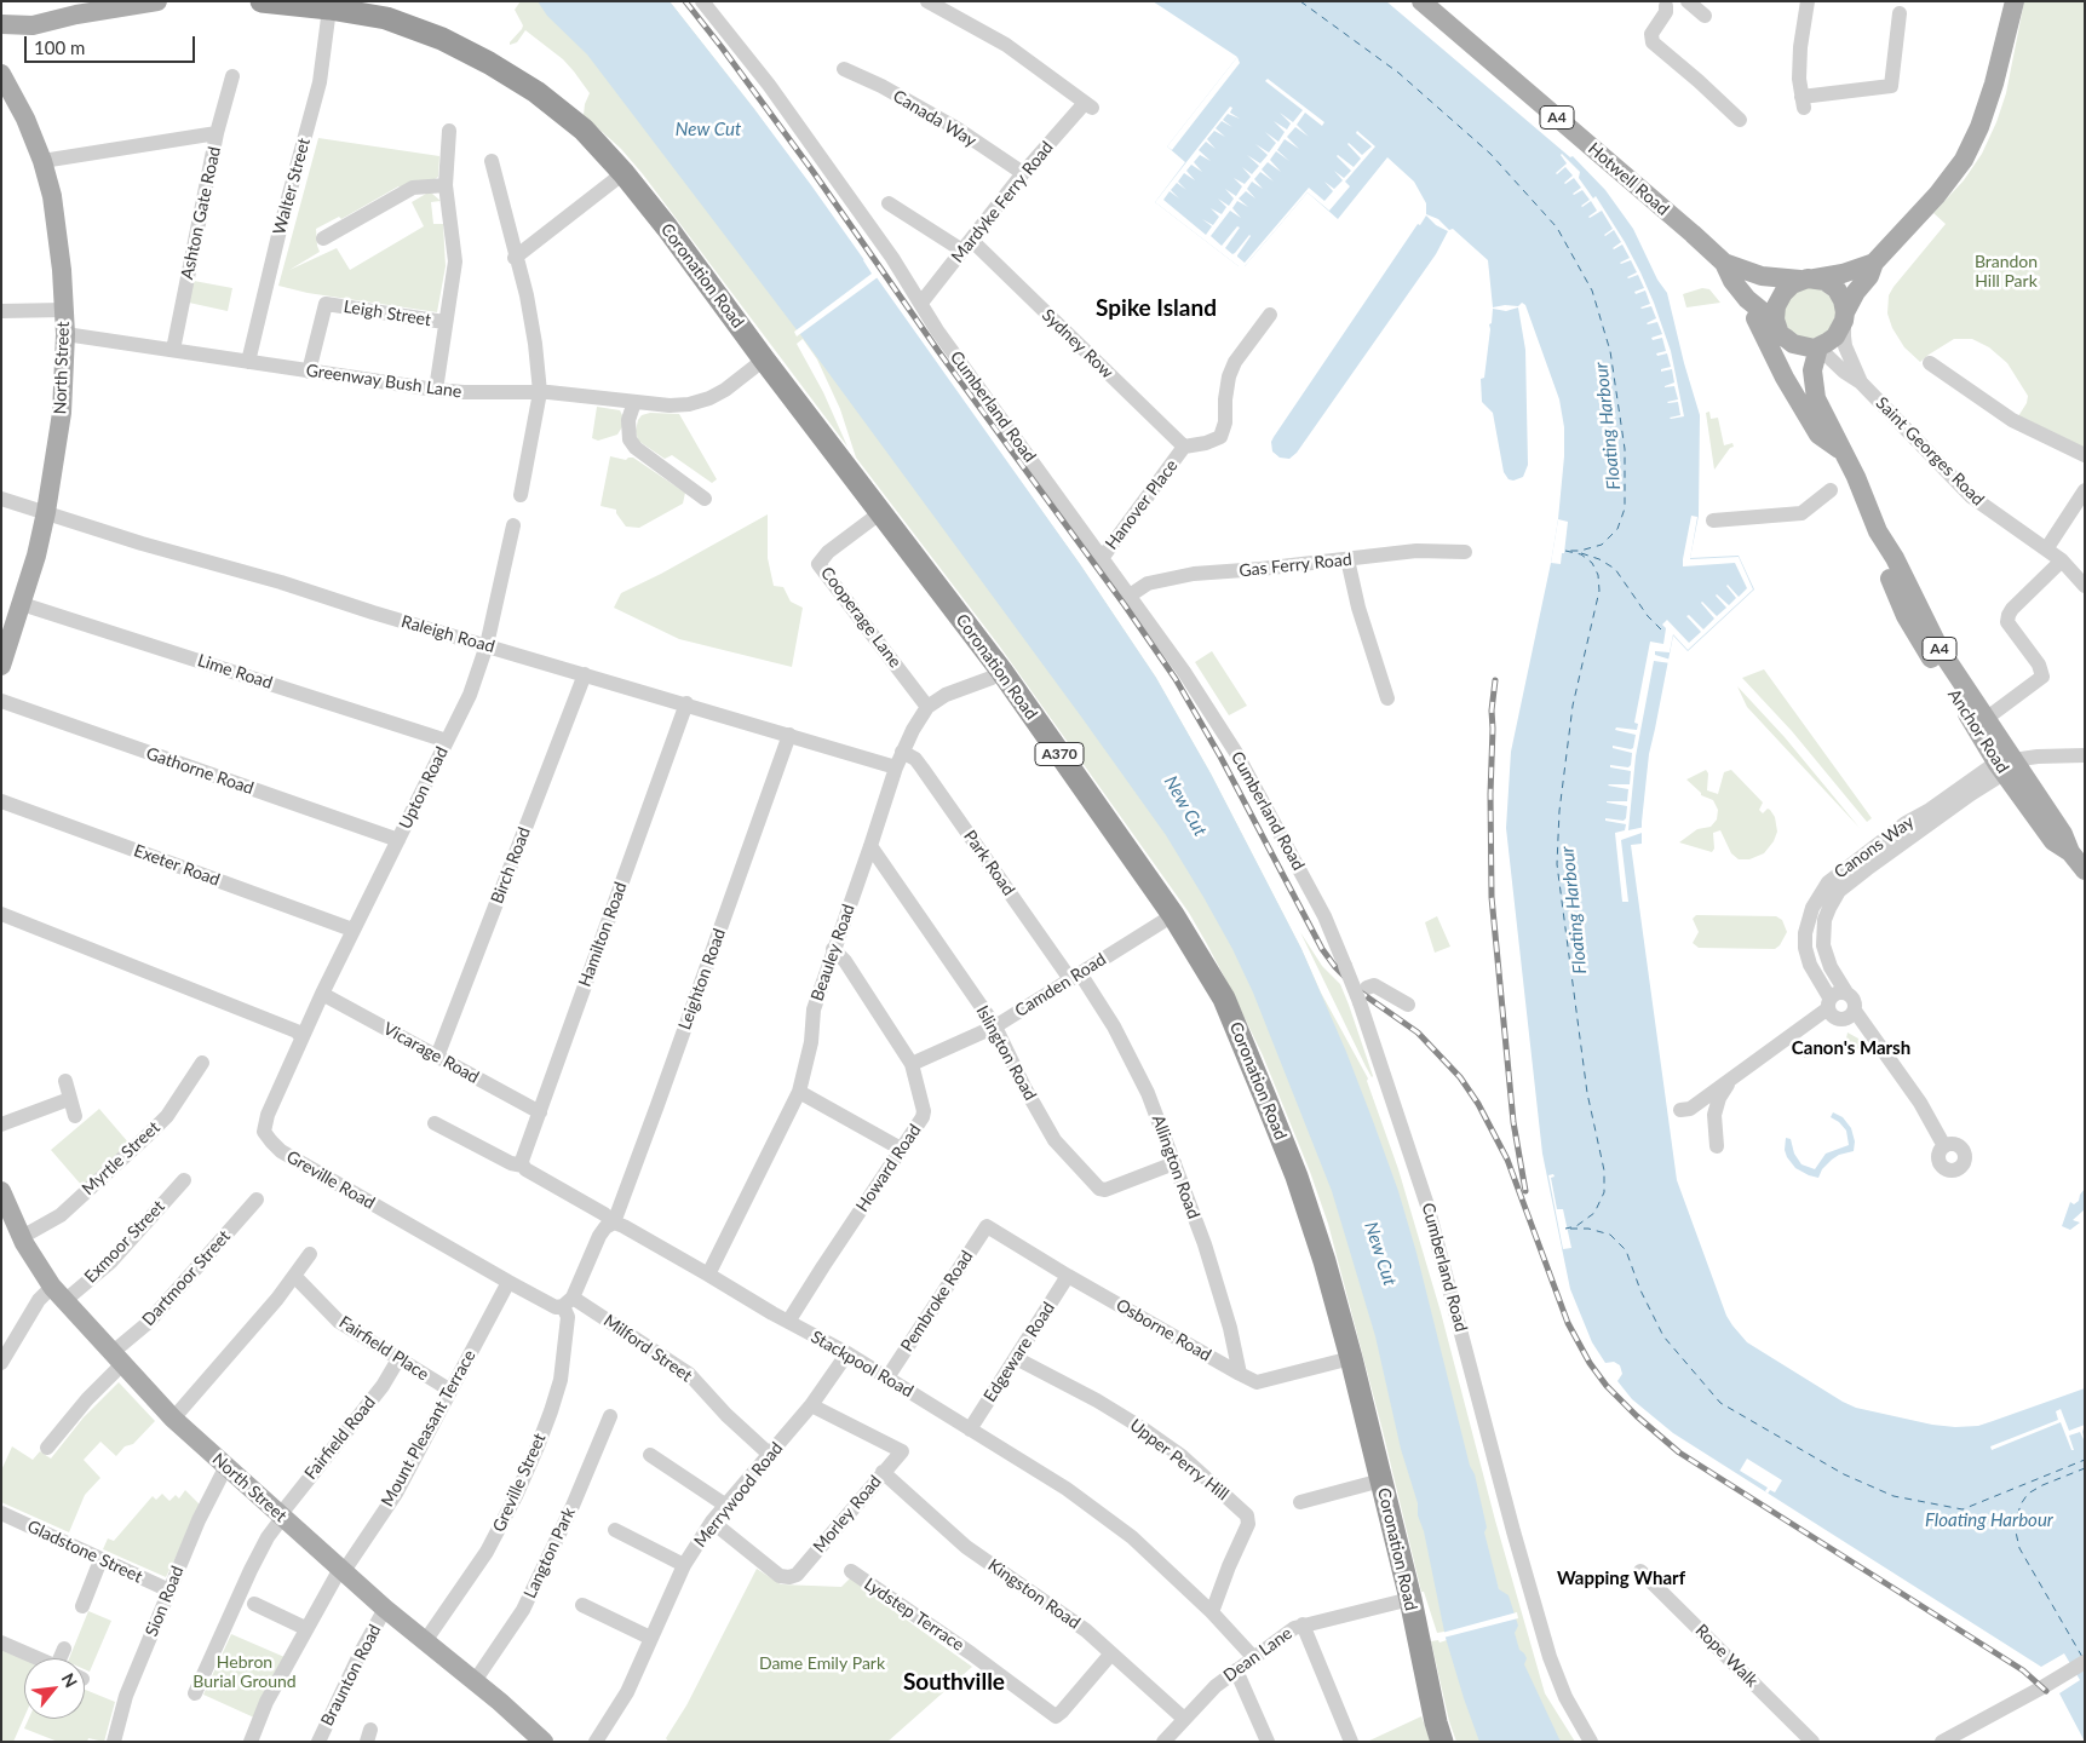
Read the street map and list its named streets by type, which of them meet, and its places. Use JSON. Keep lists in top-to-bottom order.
{
  "streets": {
    "highway": ["Coronation Road", "A370"],
    "main road": [
      "A4",
      "Hotwell Road",
      "North Street",
      "Anchor Road"
    ],
    "street": [
      "Canada Way",
      "Walter Street",
      "Mardyke Ferry Road",
      "Ashton Gate Road",
      "Leigh Street",
      "Sydney Row",
      "Greenway Bush Lane",
      "Cumberland Road",
      "Saint Georges Road",
      "Hanover Place",
      "Gas Ferry Road",
      "Cooperage Lane",
      "Raleigh Road",
      "Lime Road",
      "Gathorne Road",
      "Upton Road",
      "Canons Way",
      "Park Road",
      "Exeter Road",
      "Birch Road",
      "Hamilton Road",
      "Beauley Road",
      "Leighton Road",
      "Camden Road",
      "Vicarage Road",
      "Islington Road",
      "Myrtle Street",
      "Allington Road",
      "Howard Road",
      "Greville Road",
      "Exmoor Street",
      "Dartmoor Street",
      "Pembroke Road",
      "Osborne Road",
      "Fairfield Place",
      "Milford Street",
      "Edgeware Road",
      "Stackpool Road",
      "Mount Pleasant Terrace",
      "Fairfield Road",
      "Upper Perry Hill",
      "Greville Street",
      "Merrywood Road",
      "Morley Road",
      "Gladstone Street",
      "Langton Park",
      "Kingston Road",
      "Sion Road",
      "Lydstep Terrace",
      "Dean Lane",
      "Rope Walk",
      "Braunton Road"
    ]
  },
  "crossings": [
    ["Canada Way", "Mardyke Ferry Road"],
    ["Hotwell Road", "Saint Georges Road"],
    ["Hotwell Road", "Anchor Road"],
    ["Walter Street", "Coronation Road"],
    ["Walter Street", "Greenway Bush Lane"],
    ["Mardyke Ferry Road", "Sydney Row"],
    ["Mardyke Ferry Road", "Cumberland Road"],
    ["Ashton Gate Road", "Greenway Bush Lane"],
    ["Coronation Road", "Greenway Bush Lane"],
    ["Coronation Road", "Cooperage Lane"],
    ["Coronation Road", "Beauley Road"],
    ["Coronation Road", "Camden Road"],
    ["Coronation Road", "Osborne Road"],
    ["Coronation Road", "Dean Lane"],
    ["Leigh Street", "Greenway Bush Lane"],
    ["Sydney Row", "Hanover Place"],
    ["North Street", "Greenway Bush Lane"],
    ["North Street", "Raleigh Road"],
    ["North Street", "Lime Road"],
    ["North Street", "Myrtle Street"],
    ["North Street", "Exmoor Street"],
    ["North Street", "Dartmoor Street"],
    ["North Street", "Mount Pleasant Terrace"],
    ["North Street", "Fairfield Road"],
    ["North Street", "Greville Street"],
    ["North Street", "Langton Park"],
    ["North Street", "Sion Road"],
    ["North Street", "Braunton Road"],
    ["Cumberland Road", "Hanover Place"],
    ["Cumberland Road", "Gas Ferry Road"],
    ["Saint Georges Road", "Anchor Road"],
    ["Cooperage Lane", "Beauley Road"],
    ["Raleigh Road", "Upton Road"],
    ["Raleigh Road", "Birch Road"],
    ["Raleigh Road", "Hamilton Road"],
    ["Raleigh Road", "Beauley Road"],
    ["Raleigh Road", "Leighton Road"],
    ["Lime Road", "Upton Road"],
    ["Anchor Road", "Canons Way"],
    ["Gathorne Road", "Upton Road"],
    ["Upton Road", "Exeter Road"],
    ["Upton Road", "Vicarage Road"],
    ["Upton Road", "Greville Road"],
    ["Park Road", "Beauley Road"],
    ["Park Road", "Camden Road"],
    ["Park Road", "Allington Road"],
    ["Birch Road", "Vicarage Road"],
    ["Hamilton Road", "Vicarage Road"],
    ["Hamilton Road", "Stackpool Road"],
    ["Beauley Road", "Islington Road"],
    ["Beauley Road", "Howard Road"],
    ["Beauley Road", "Stackpool Road"],
    ["Leighton Road", "Stackpool Road"],
    ["Camden Road", "Islington Road"],
    ["Camden Road", "Allington Road"],
    ["Camden Road", "Howard Road"],
    ["Islington Road", "Allington Road"],
    ["Allington Road", "Osborne Road"],
    ["Howard Road", "Stackpool Road"],
    ["Greville Road", "Milford Street"],
    ["Greville Road", "Mount Pleasant Terrace"],
    ["Greville Road", "Greville Street"],
    ["Pembroke Road", "Osborne Road"],
    ["Pembroke Road", "Stackpool Road"],
    ["Osborne Road", "Edgeware Road"],
    ["Fairfield Place", "Mount Pleasant Terrace"],
    ["Fairfield Place", "Fairfield Road"],
    ["Milford Street", "Greville Street"],
    ["Milford Street", "Merrywood Road"],
    ["Edgeware Road", "Stackpool Road"],
    ["Edgeware Road", "Upper Perry Hill"],
    ["Stackpool Road", "Upper Perry Hill"],
    ["Stackpool Road", "Merrywood Road"],
    ["Stackpool Road", "Dean Lane"],
    ["Merrywood Road", "Morley Road"],
    ["Morley Road", "Kingston Road"],
    ["Gladstone Street", "Sion Road"],
    ["Kingston Road", "Lydstep Terrace"],
    ["Kingston Road", "Dean Lane"]
  ],
  "districts": [
    "Spike Island",
    "Canon's Marsh",
    "Wapping Wharf",
    "Southville"
  ],
  "water": ["New Cut", "Floating Harbour"],
  "parks": ["Brandon Hill Park", "Hebron Burial Ground", "Dame Emily Park"],
  "scale_bar": "100 m",
  "north": "top right"
}
